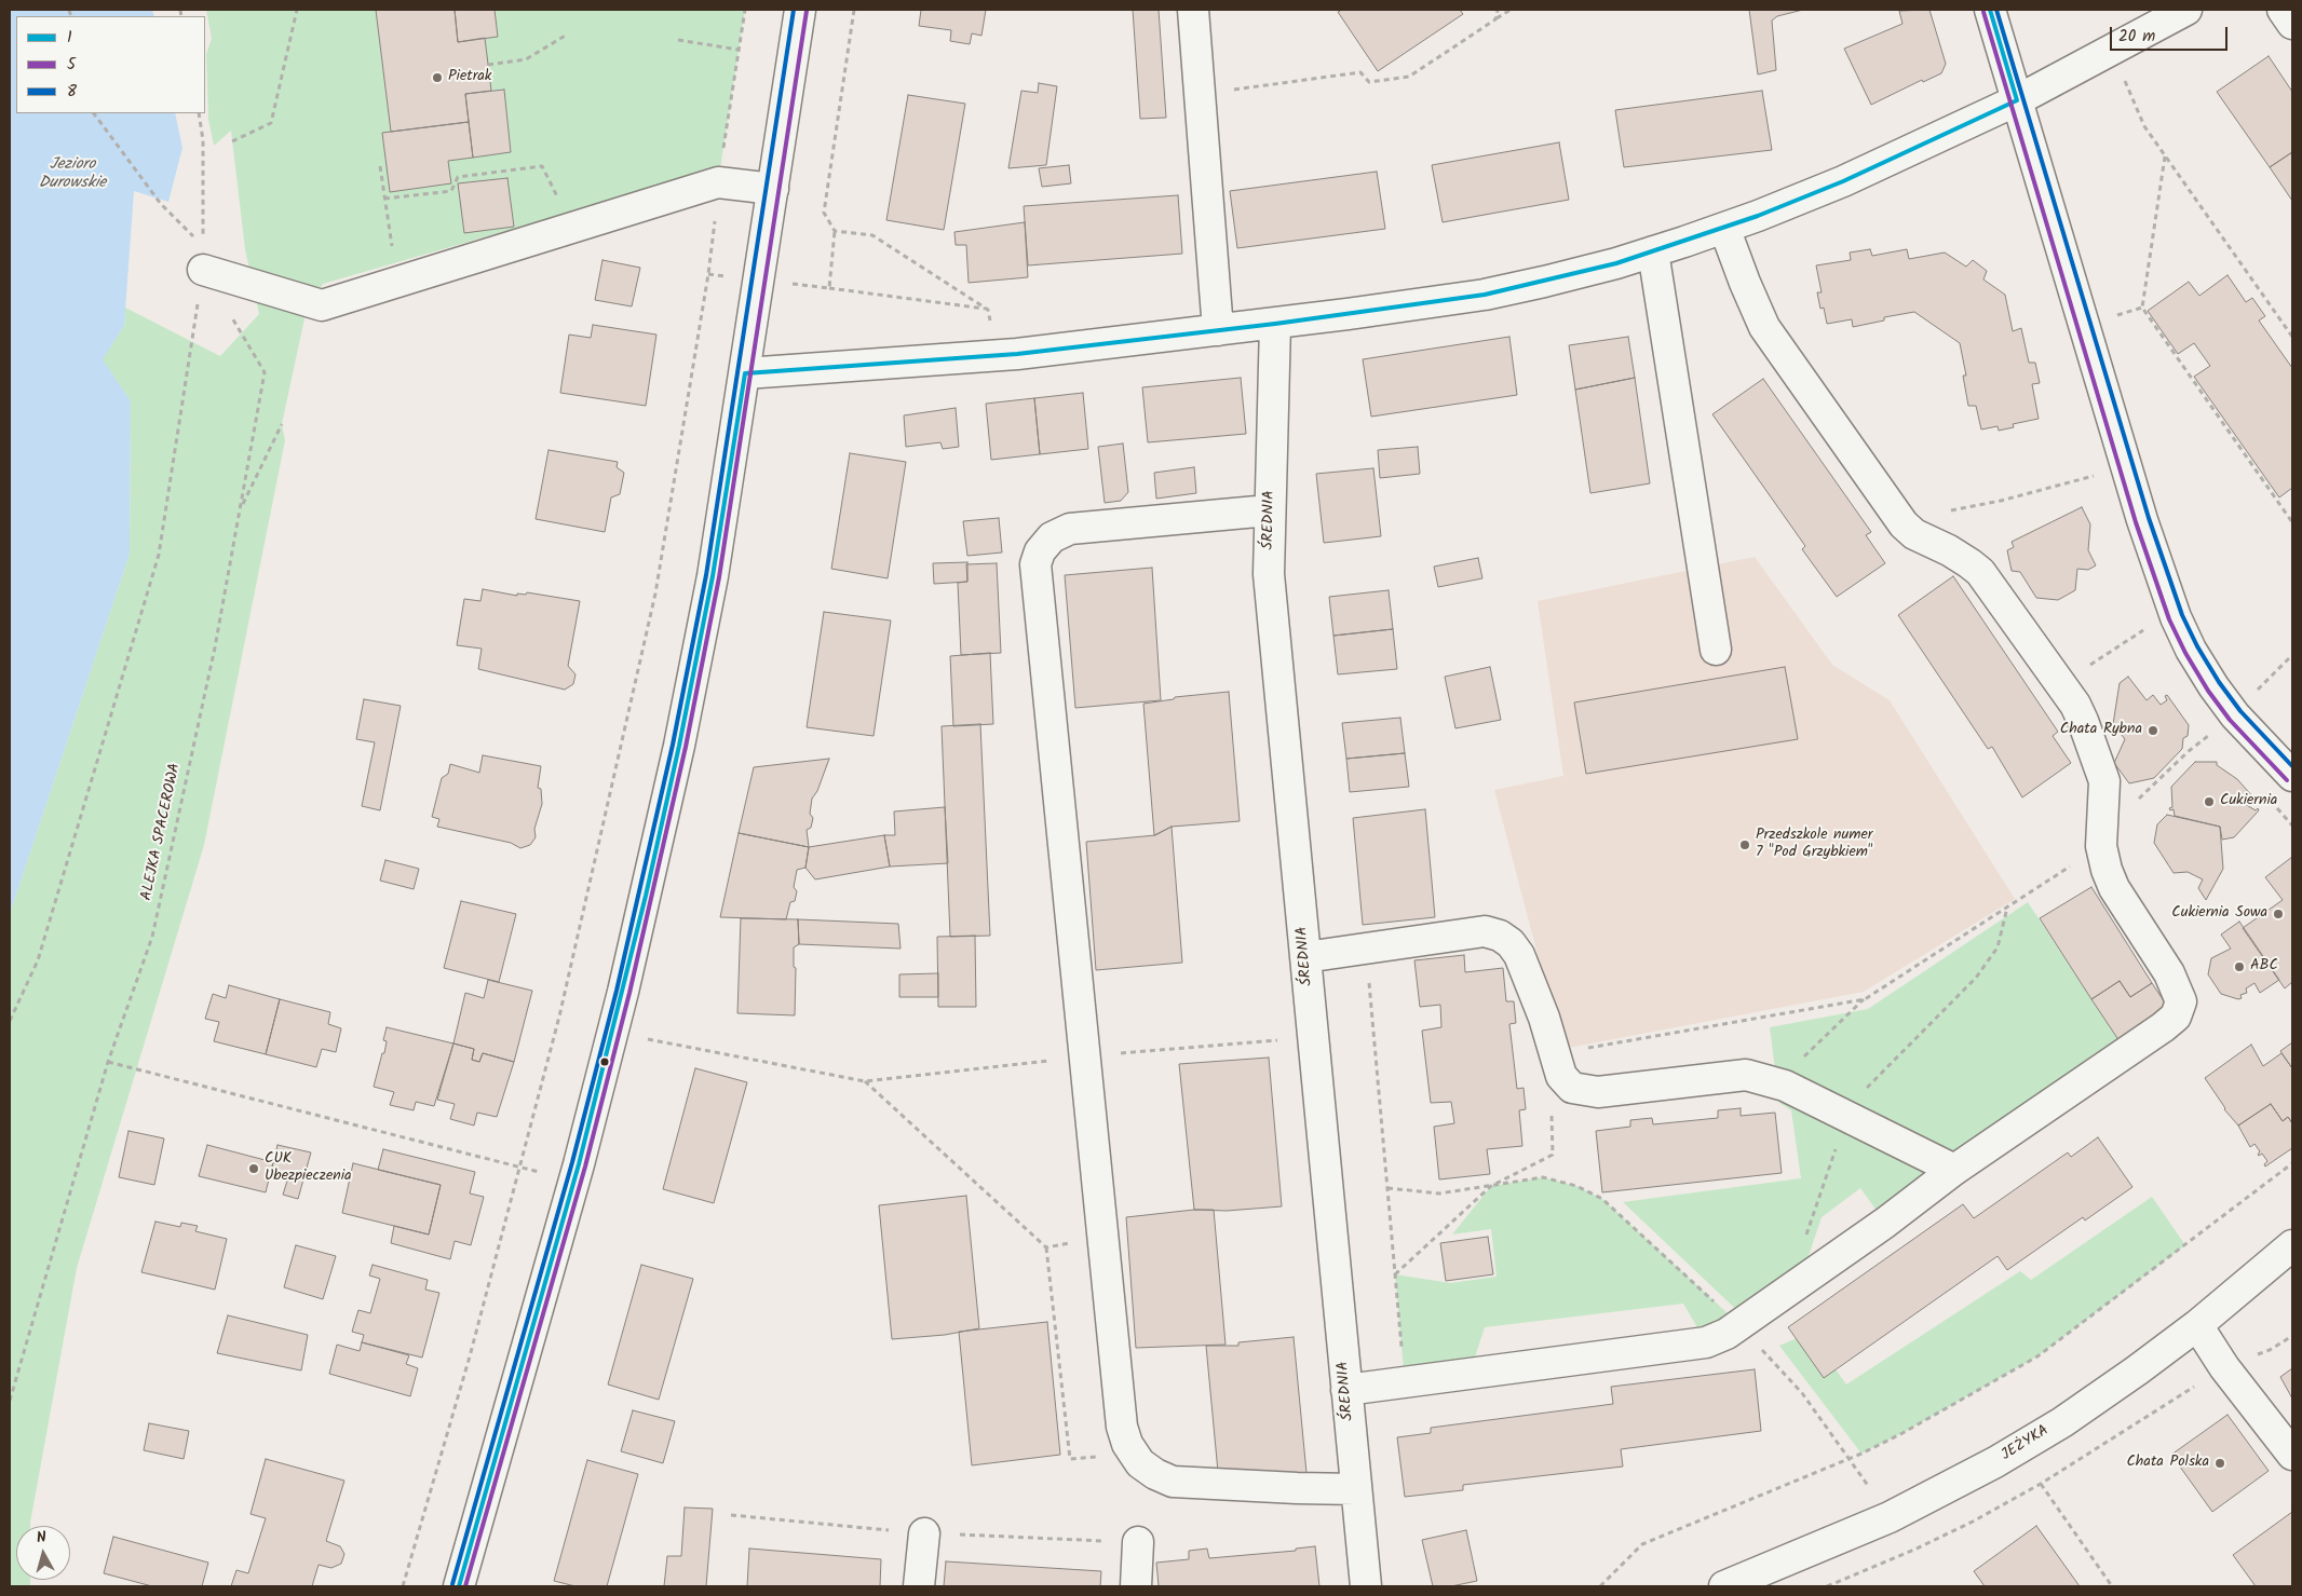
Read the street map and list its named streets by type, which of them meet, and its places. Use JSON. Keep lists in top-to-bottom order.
{
  "streets": {
    "street": ["ŚREDNIA", "JEŻYKA"],
    "path": ["ALEJKA SPACEROWA"]
  },
  "water": ["Jezioro Durowskie"],
  "places": [
    "Pietrak",
    "Chata Rybna",
    "Cukiernia",
    "Przedszkole numer 7 \"Pod Grzybkiem\"",
    "Cukiernia Sowa",
    "ABC",
    "CUK Ubezpieczenia",
    "Chata Polska"
  ],
  "lines": ["transit line 1", "transit line 8", "transit line 5"],
  "legend": ["1", "5", "8"],
  "scale_bar": "20 m",
  "north": "top"
}
